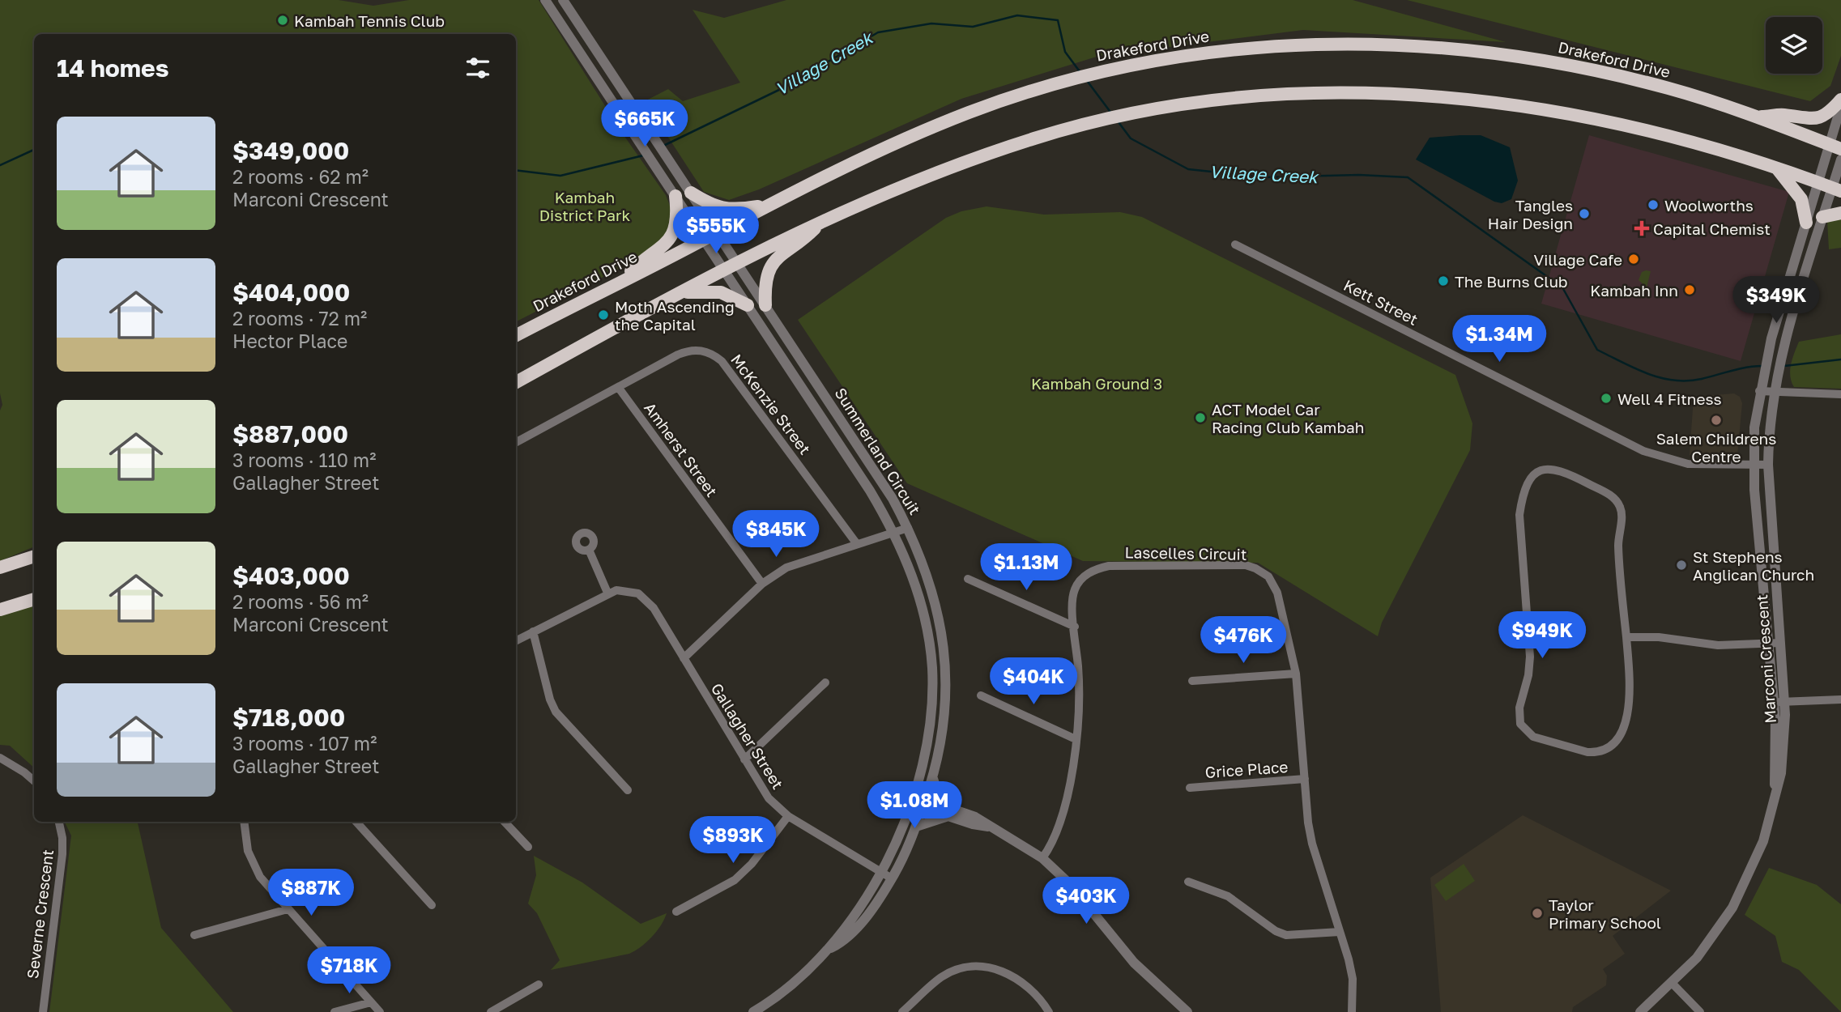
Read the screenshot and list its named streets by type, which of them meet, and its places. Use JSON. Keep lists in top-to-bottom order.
{
  "streets": {
    "highway": ["Drakeford Drive"],
    "street": [
      "Kett Street",
      "McKenzie Street",
      "Amherst Street",
      "Summerland Circuit",
      "Lascelles Circuit",
      "Marconi Crescent",
      "Gallagher Street",
      "Grice Place",
      "Severne Crescent"
    ]
  },
  "crossings": [
    ["Drakeford Drive", "Summerland Circuit"],
    ["Drakeford Drive", "Marconi Crescent"],
    ["Kett Street", "Marconi Crescent"],
    ["McKenzie Street", "Amherst Street"],
    ["Summerland Circuit", "Gallagher Street"],
    ["Lascelles Circuit", "Grice Place"]
  ],
  "water": ["Village Creek"],
  "parks": ["Kambah District Park", "Kambah Ground 3"],
  "places": {
    "other": [
      "Kambah Tennis Club",
      "Woolworths",
      "Tangles Hair Design",
      "Village Cafe",
      "The Burns Club",
      "Kambah Inn",
      "Moth Ascending the Capital",
      "Well 4 Fitness",
      "ACT Model Car Racing Club Kambah",
      "Salem Childrens Centre",
      "St Stephens Anglican Church",
      "Taylor Primary School"
    ],
    "health": ["Capital Chemist"]
  },
  "page": {
    "heading": "14 homes",
    "price": [
      "$665K",
      "$555K",
      "$349K",
      "$1.34M",
      "$845K",
      "$1.13M",
      "$949K",
      "$476K",
      "$404K",
      "$1.08M",
      "$893K",
      "$887K",
      "$403K",
      "$718K"
    ],
    "list": [
      {
        "name": "$349,000",
        "note": "2 rooms · 62 m² · Marconi Crescent"
      },
      {
        "name": "$404,000",
        "note": "2 rooms · 72 m² · Hector Place"
      },
      {
        "name": "$887,000",
        "note": "3 rooms · 110 m² · Gallagher Street"
      },
      {
        "name": "$403,000",
        "note": "2 rooms · 56 m² · Marconi Crescent"
      },
      {
        "name": "$718,000",
        "note": "3 rooms · 107 m² · Gallagher Street"
      }
    ]
  }
}
